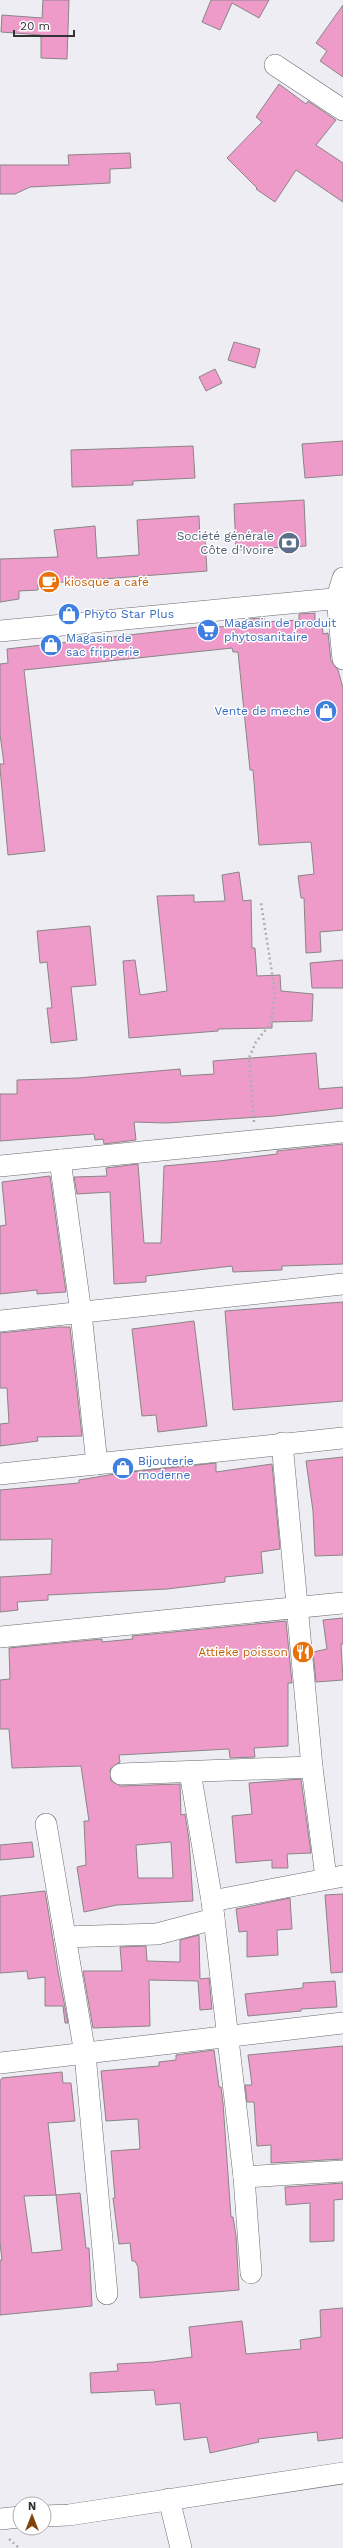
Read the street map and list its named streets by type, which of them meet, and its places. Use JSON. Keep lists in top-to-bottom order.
{
  "places": {
    "bank": ["Société générale Côte d’Ivoire"],
    "cafe": ["kiosque a café"],
    "shop": [
      "Phyto Star Plus",
      "Magasin de sac fripperie",
      "Vente de meche",
      "Bijouterie moderne"
    ],
    "supermarket": ["Magasin de produit phytosanitaire"],
    "restaurant": ["Attieke poisson"]
  },
  "scale_bar": "20 m",
  "north": "top"
}
